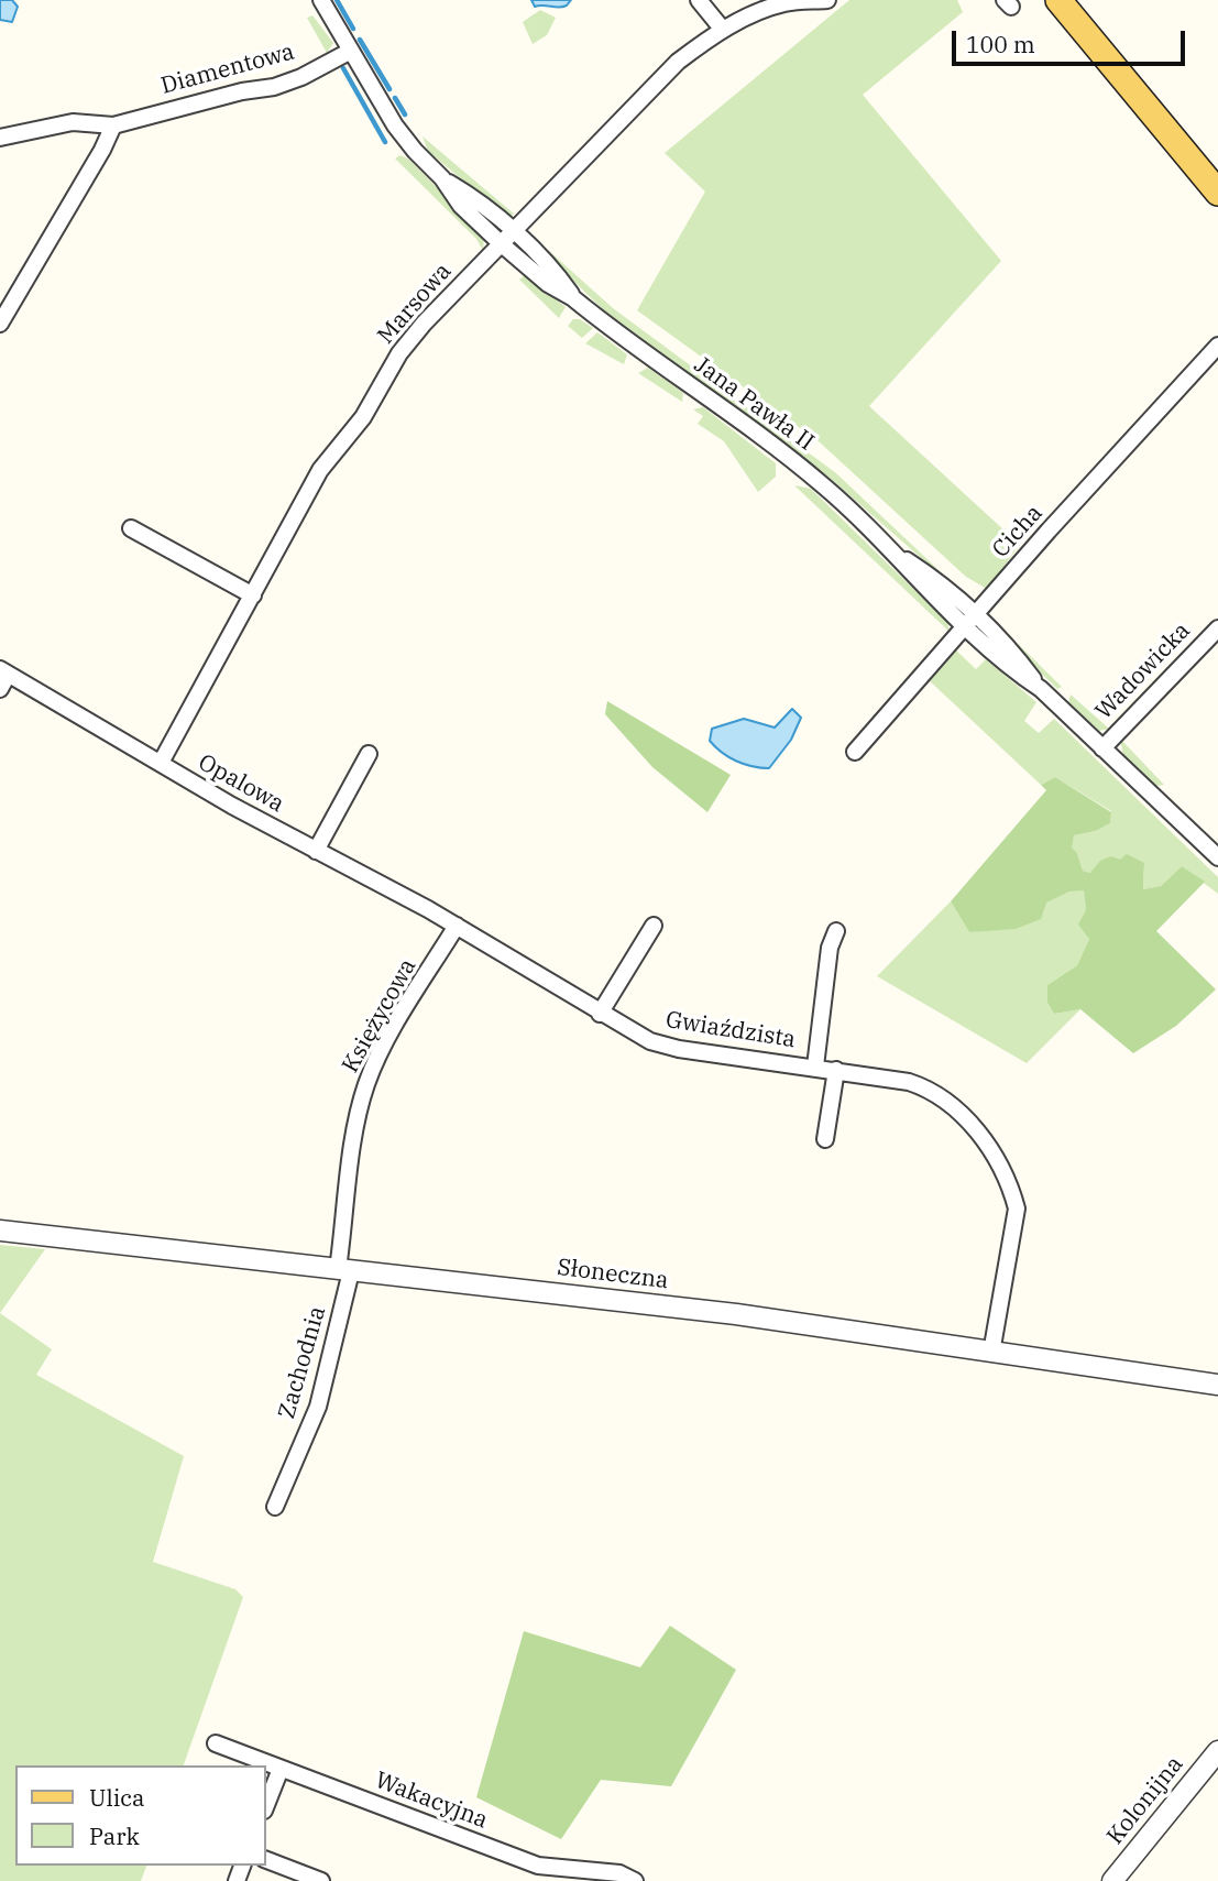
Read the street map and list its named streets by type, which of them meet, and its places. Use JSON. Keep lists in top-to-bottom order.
{
  "streets": {
    "street": [
      "Diamentowa",
      "Marsowa",
      "Jana Pawła II",
      "Cicha",
      "Wadowicka",
      "Opalowa",
      "Księżycowa",
      "Gwiaździsta",
      "Słoneczna",
      "Zachodnia",
      "Wakacyjna",
      "Kolonijna"
    ]
  },
  "crossings": [
    ["Diamentowa", "Jana Pawła II"],
    ["Marsowa", "Jana Pawła II"],
    ["Marsowa", "Opalowa"],
    ["Jana Pawła II", "Cicha"],
    ["Jana Pawła II", "Wadowicka"],
    ["Opalowa", "Księżycowa"],
    ["Opalowa", "Gwiaździsta"],
    ["Księżycowa", "Gwiaździsta"],
    ["Księżycowa", "Słoneczna"],
    ["Księżycowa", "Zachodnia"],
    ["Gwiaździsta", "Słoneczna"],
    ["Słoneczna", "Zachodnia"]
  ],
  "legend": ["Ulica", "Park"],
  "scale_bar": "100 m"
}
